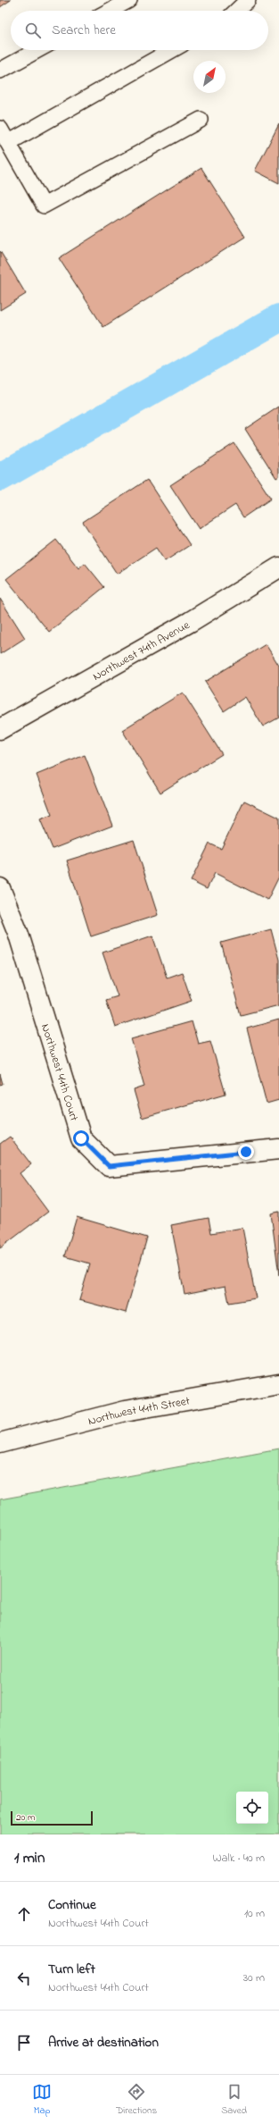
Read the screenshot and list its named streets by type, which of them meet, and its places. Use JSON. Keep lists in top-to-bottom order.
{
  "streets": {
    "street": ["Northwest 74th Avenue", "Northwest 44th Court", "Northwest 44th Street"]
  },
  "scale_bar": "20 m",
  "north": "top right",
  "page": {
    "search": "Search here",
    "scale": "20 m",
    "heading": ["1 min", "Walk · 40 m"],
    "list": [
      ["Continue", "Northwest 44th Court", "10 m"],
      ["Turn left", "Northwest 44th Court", "30 m"],
      "Arrive at destination"
    ],
    "nav": ["Map", "Directions", "Saved"]
  }
}
